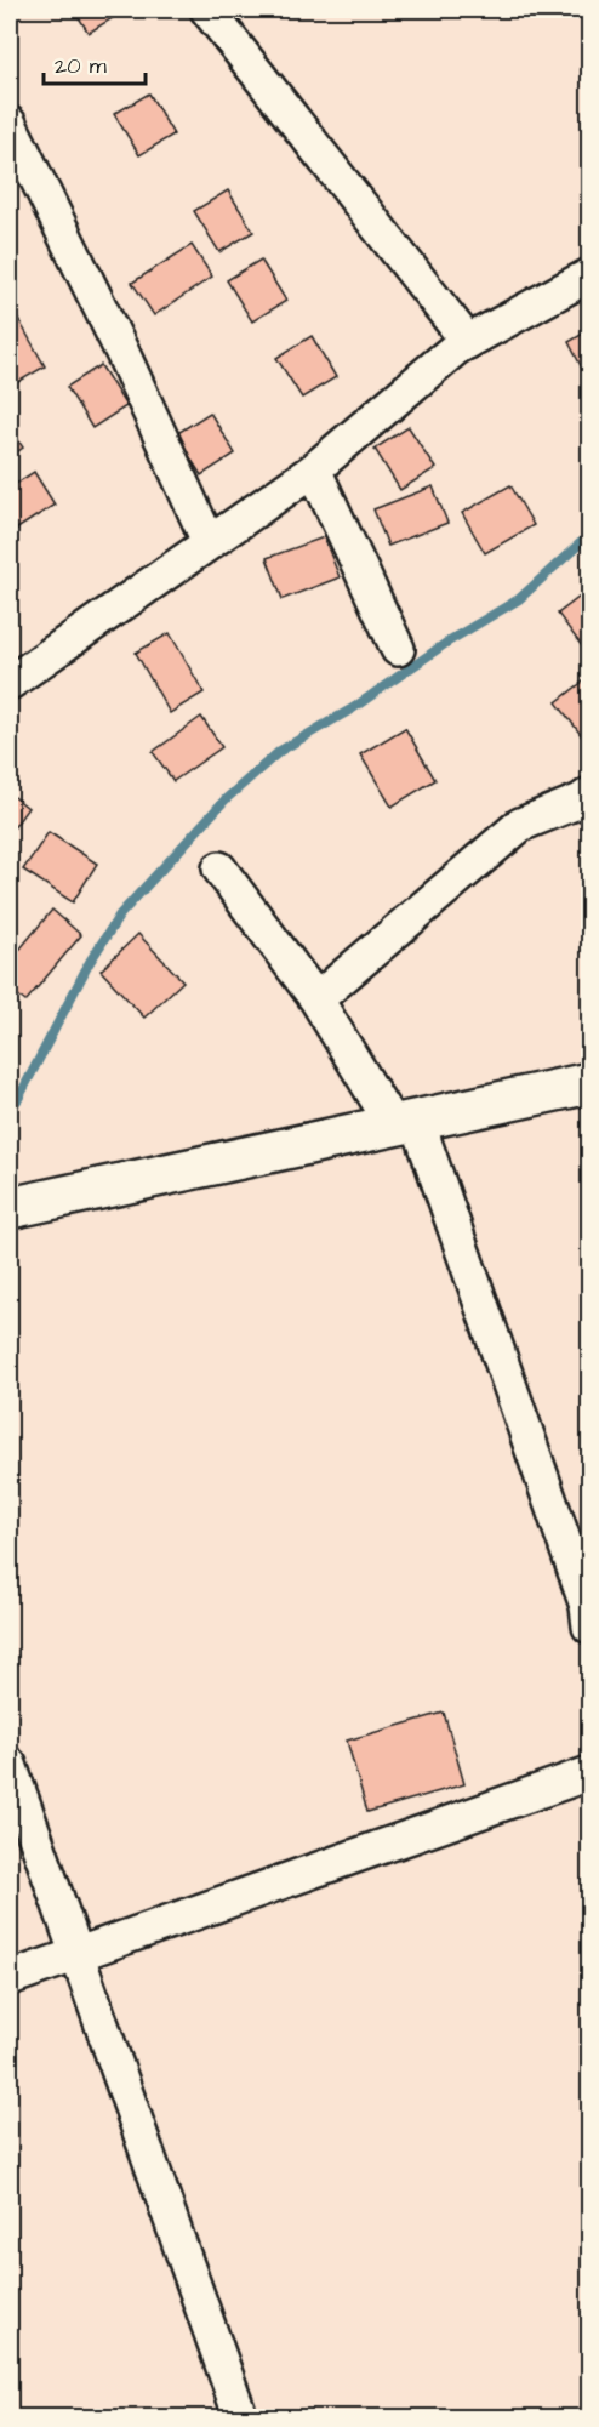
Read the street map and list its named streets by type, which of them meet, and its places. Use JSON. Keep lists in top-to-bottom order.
{
  "scale_bar": "20 m"
}
